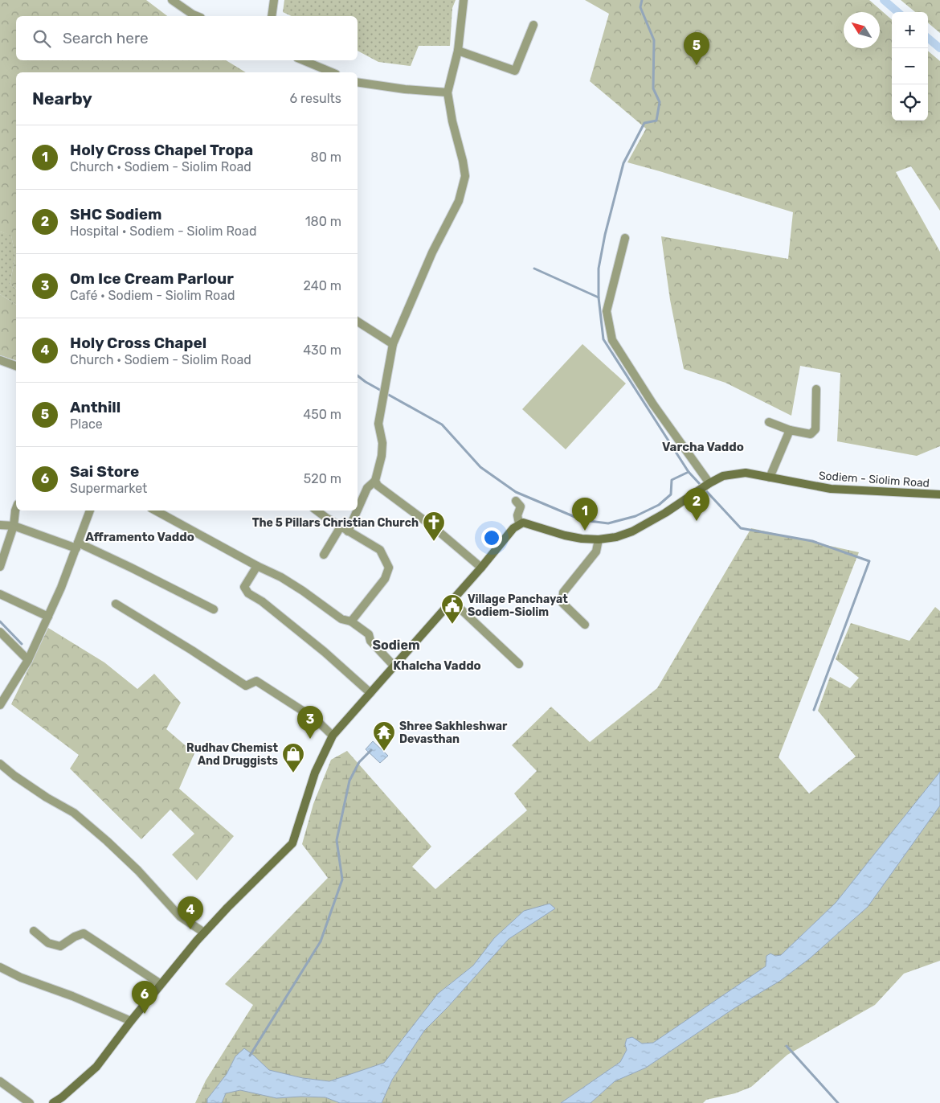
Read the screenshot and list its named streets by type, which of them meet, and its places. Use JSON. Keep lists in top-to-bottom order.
{
  "streets": {
    "main road": ["Sodiem - Siolim Road"]
  },
  "districts": [
    "Varcha Vaddo",
    "Afframento Vaddo",
    "Sodiem",
    "Khalcha Vaddo"
  ],
  "places": {
    "church": ["The 5 Pillars Christian Church"],
    "public building": ["Village Panchayat Sodiem-Siolim"],
    "temple": ["Shree Sakhleshwar Devasthan"],
    "shop": ["Rudhav Chemist And Druggists"]
  },
  "north": "top left",
  "page": {
    "map_buttons": ["+", "−"],
    "search": "Search here",
    "pins": [
      "5",
      "2",
      "1",
      "3",
      "4",
      "6"
    ],
    "heading": ["Nearby", "6 results"],
    "list": [
      {
        "mark": "1",
        "name": "Holy Cross Chapel Tropa",
        "note": "Church · Sodiem - Siolim Road",
        "value": "80 m"
      },
      {
        "mark": "2",
        "name": "SHC Sodiem",
        "note": "Hospital · Sodiem - Siolim Road",
        "value": "180 m"
      },
      {
        "mark": "3",
        "name": "Om Ice Cream Parlour",
        "note": "Café · Sodiem - Siolim Road",
        "value": "240 m"
      },
      {
        "mark": "4",
        "name": "Holy Cross Chapel",
        "note": "Church · Sodiem - Siolim Road",
        "value": "430 m"
      },
      {
        "mark": "5",
        "name": "Anthill",
        "note": "Place",
        "value": "450 m"
      },
      {
        "mark": "6",
        "name": "Sai Store",
        "note": "Supermarket",
        "value": "520 m"
      }
    ]
  }
}
